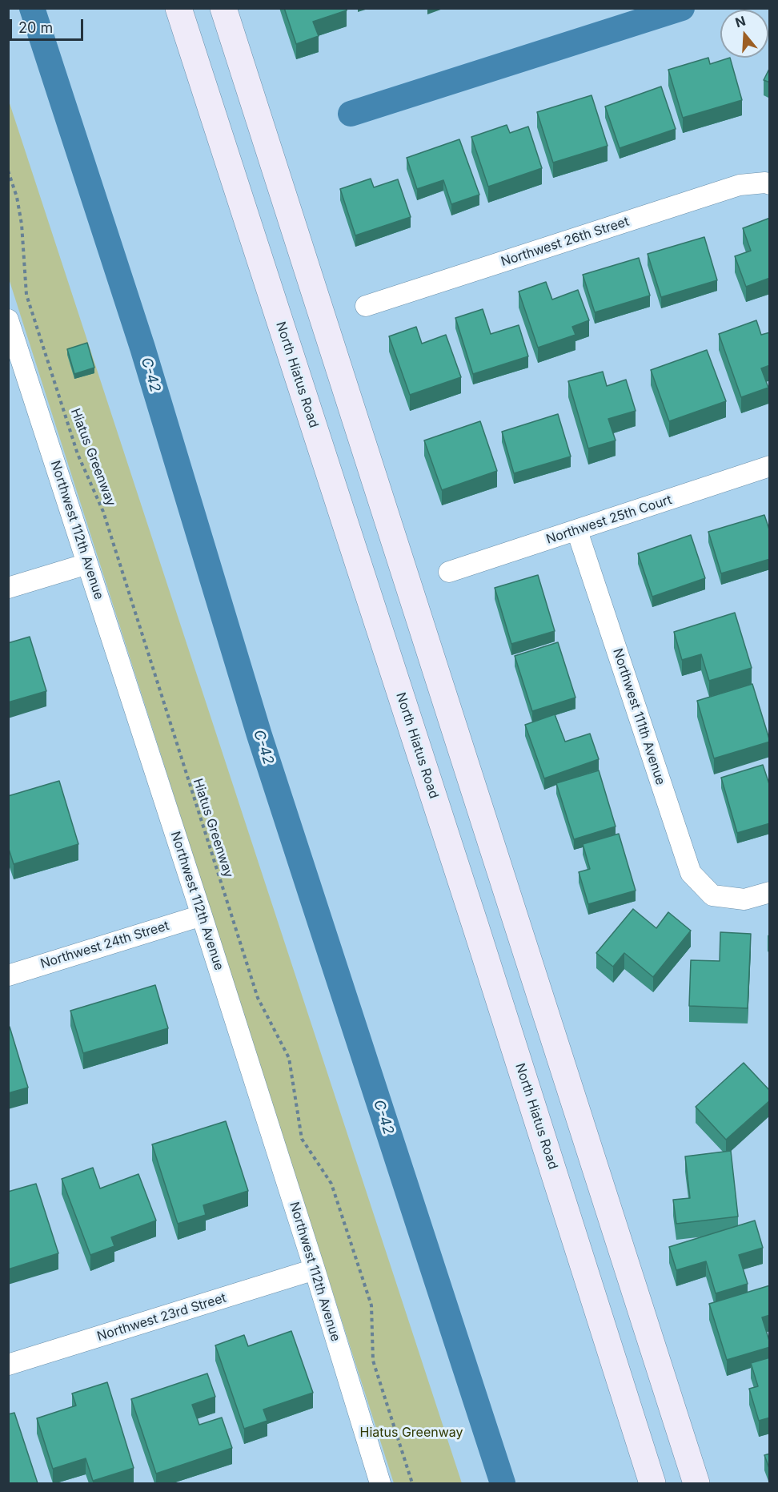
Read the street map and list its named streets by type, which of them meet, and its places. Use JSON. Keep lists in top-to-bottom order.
{
  "streets": {
    "main road": ["North Hiatus Road"],
    "street": [
      "Northwest 26th Street",
      "Northwest 25th Court",
      "Northwest 112th Avenue",
      "Northwest 111th Avenue",
      "Northwest 24th Street",
      "Northwest 23rd Street"
    ],
    "path": ["Hiatus Greenway"]
  },
  "crossings": [
    ["Northwest 25th Court", "Northwest 111th Avenue"],
    ["Northwest 112th Avenue", "Northwest 24th Street"],
    ["Northwest 112th Avenue", "Northwest 23rd Street"]
  ],
  "water": ["C-42"],
  "parks": ["Hiatus Greenway"],
  "scale_bar": "20 m",
  "north": "top"
}
